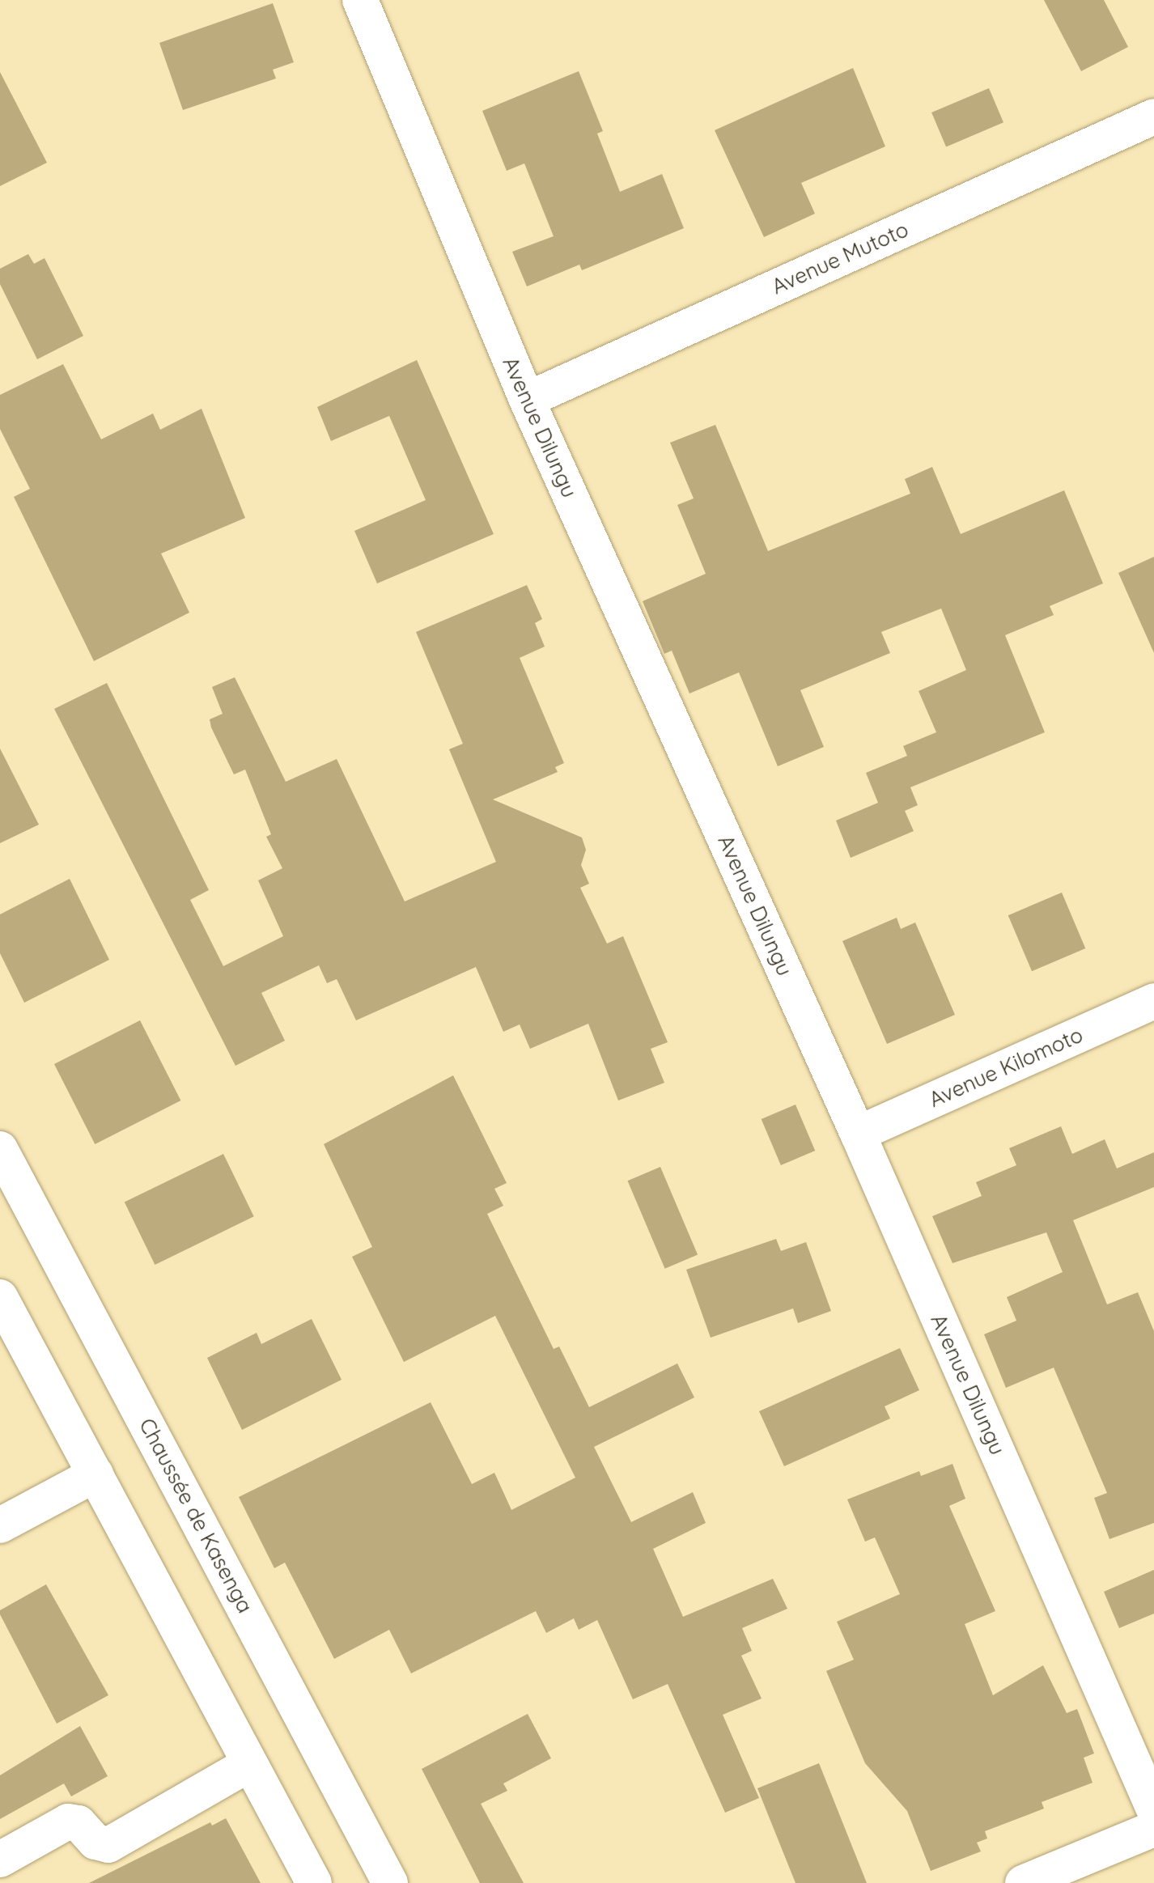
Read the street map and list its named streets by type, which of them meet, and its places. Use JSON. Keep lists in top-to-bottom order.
{
  "streets": {
    "street": [
      "Avenue Mutoto",
      "Avenue Dilungu",
      "Avenue Kilomoto",
      "Chaussée de Kasenga"
    ]
  },
  "crossings": [
    ["Avenue Mutoto", "Avenue Dilungu"],
    ["Avenue Dilungu", "Avenue Kilomoto"]
  ]
}
